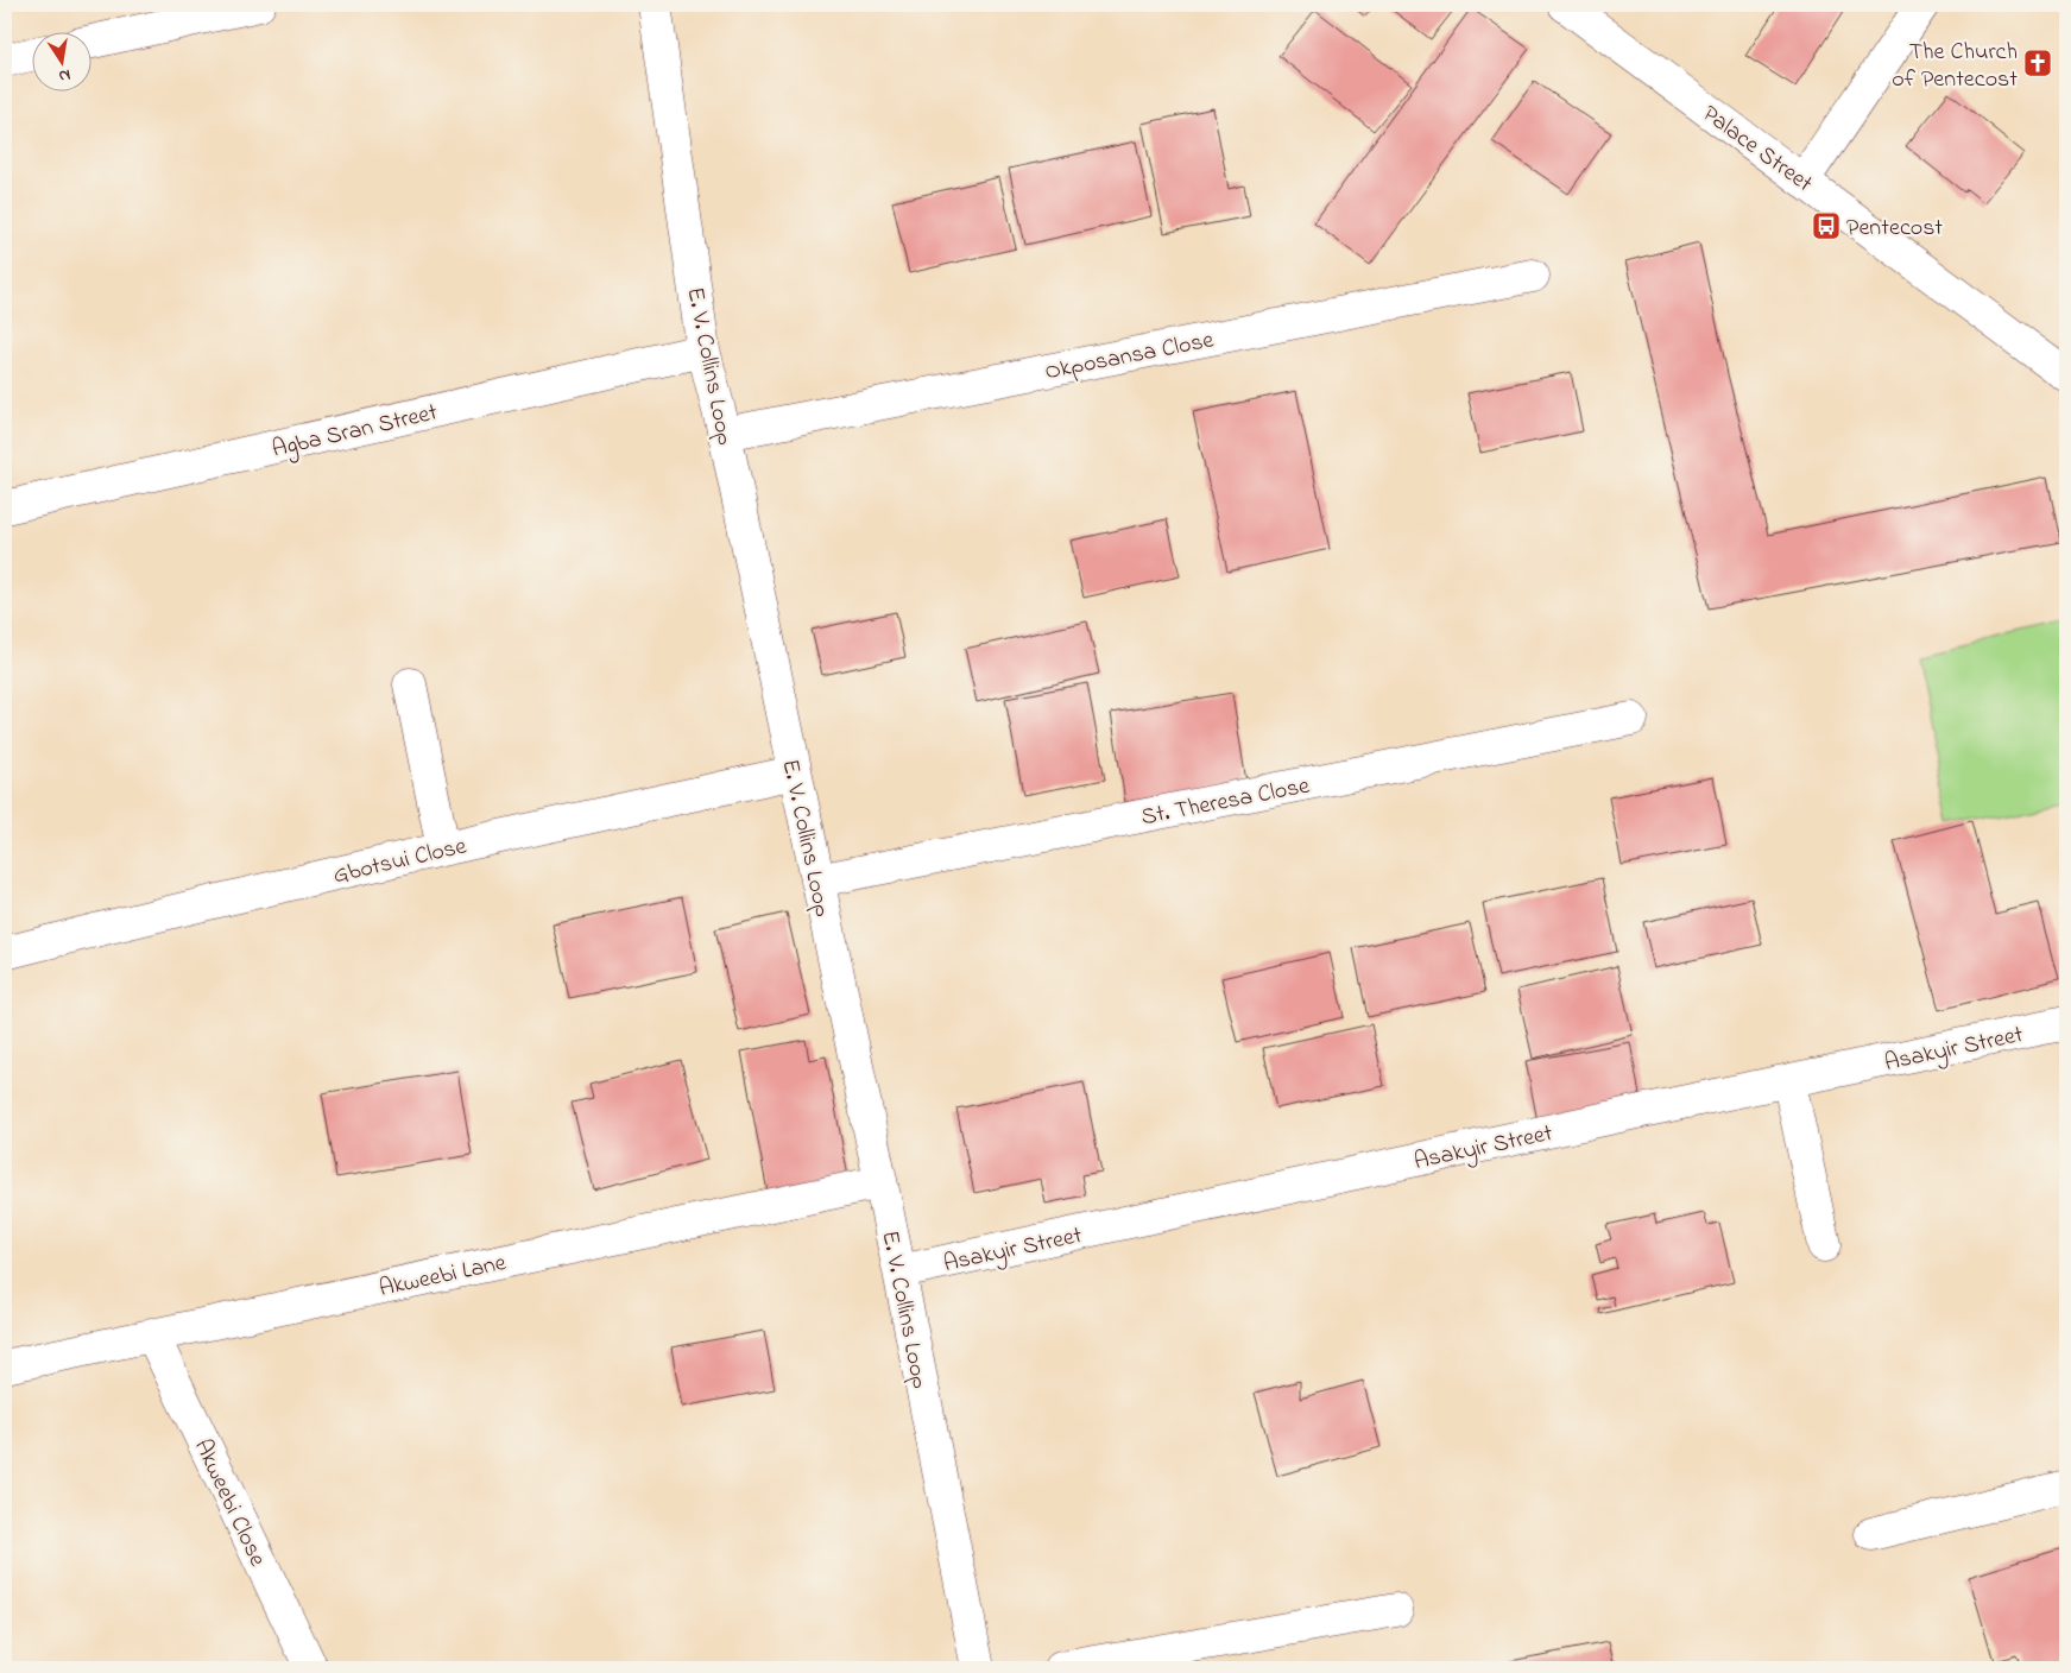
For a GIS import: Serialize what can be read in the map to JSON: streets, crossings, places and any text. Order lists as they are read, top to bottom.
{
  "streets": {
    "street": [
      "Palace Street",
      "Okposansa Close",
      "E. V. Collins Loop",
      "Agba Sran Street",
      "St. Theresa Close",
      "Gbotsui Close",
      "Asakyir Street",
      "Akweebi Lane",
      "Akweebi Close"
    ]
  },
  "crossings": [
    ["Okposansa Close", "E. V. Collins Loop"],
    ["E. V. Collins Loop", "Agba Sran Street"],
    ["E. V. Collins Loop", "St. Theresa Close"],
    ["E. V. Collins Loop", "Gbotsui Close"],
    ["E. V. Collins Loop", "Asakyir Street"],
    ["E. V. Collins Loop", "Akweebi Lane"],
    ["Akweebi Lane", "Akweebi Close"]
  ],
  "places": {
    "church": ["The Church of Pentecost"],
    "bus stop": ["Pentecost"]
  },
  "north": "bottom"
}
